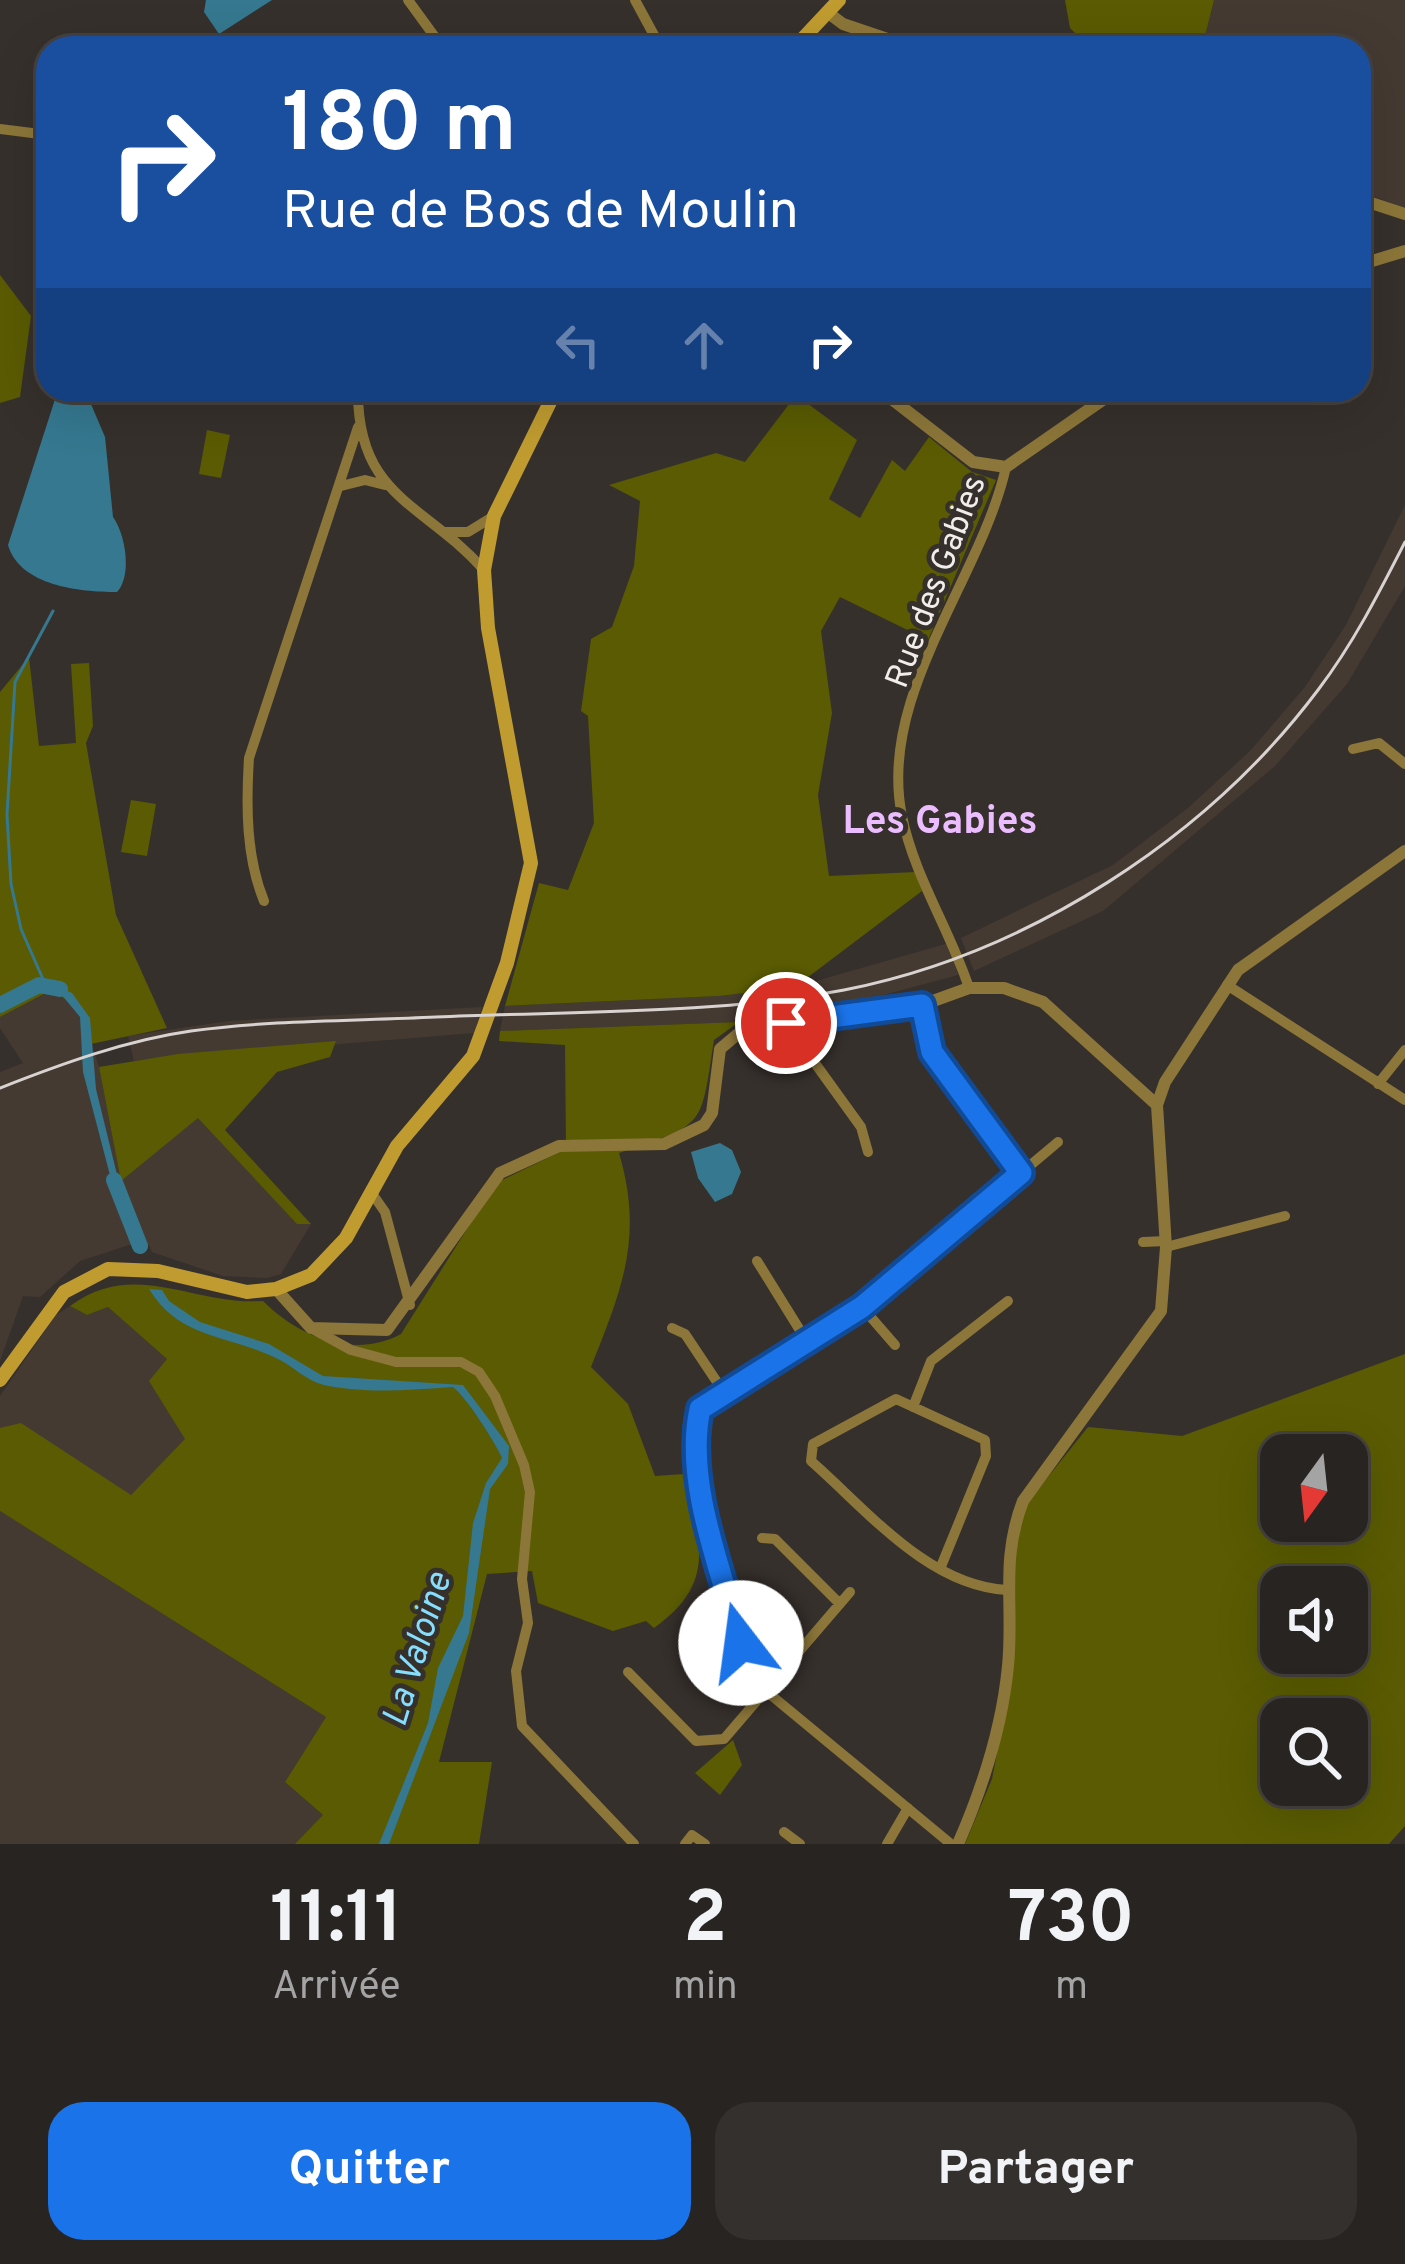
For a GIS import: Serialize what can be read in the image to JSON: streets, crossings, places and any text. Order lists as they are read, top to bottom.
{
  "streets": {
    "street": ["Rue des Gabies"]
  },
  "districts": ["Les Gabies"],
  "water": ["La Valoine"],
  "north": "bottom",
  "page": {
    "turn": ["180 m", "Rue de Bos de Moulin"],
    "eta": [
      "11:11",
      "Arrivée",
      "2",
      "min",
      "730",
      "m"
    ],
    "buttons": ["Quitter", "Partager"]
  }
}
